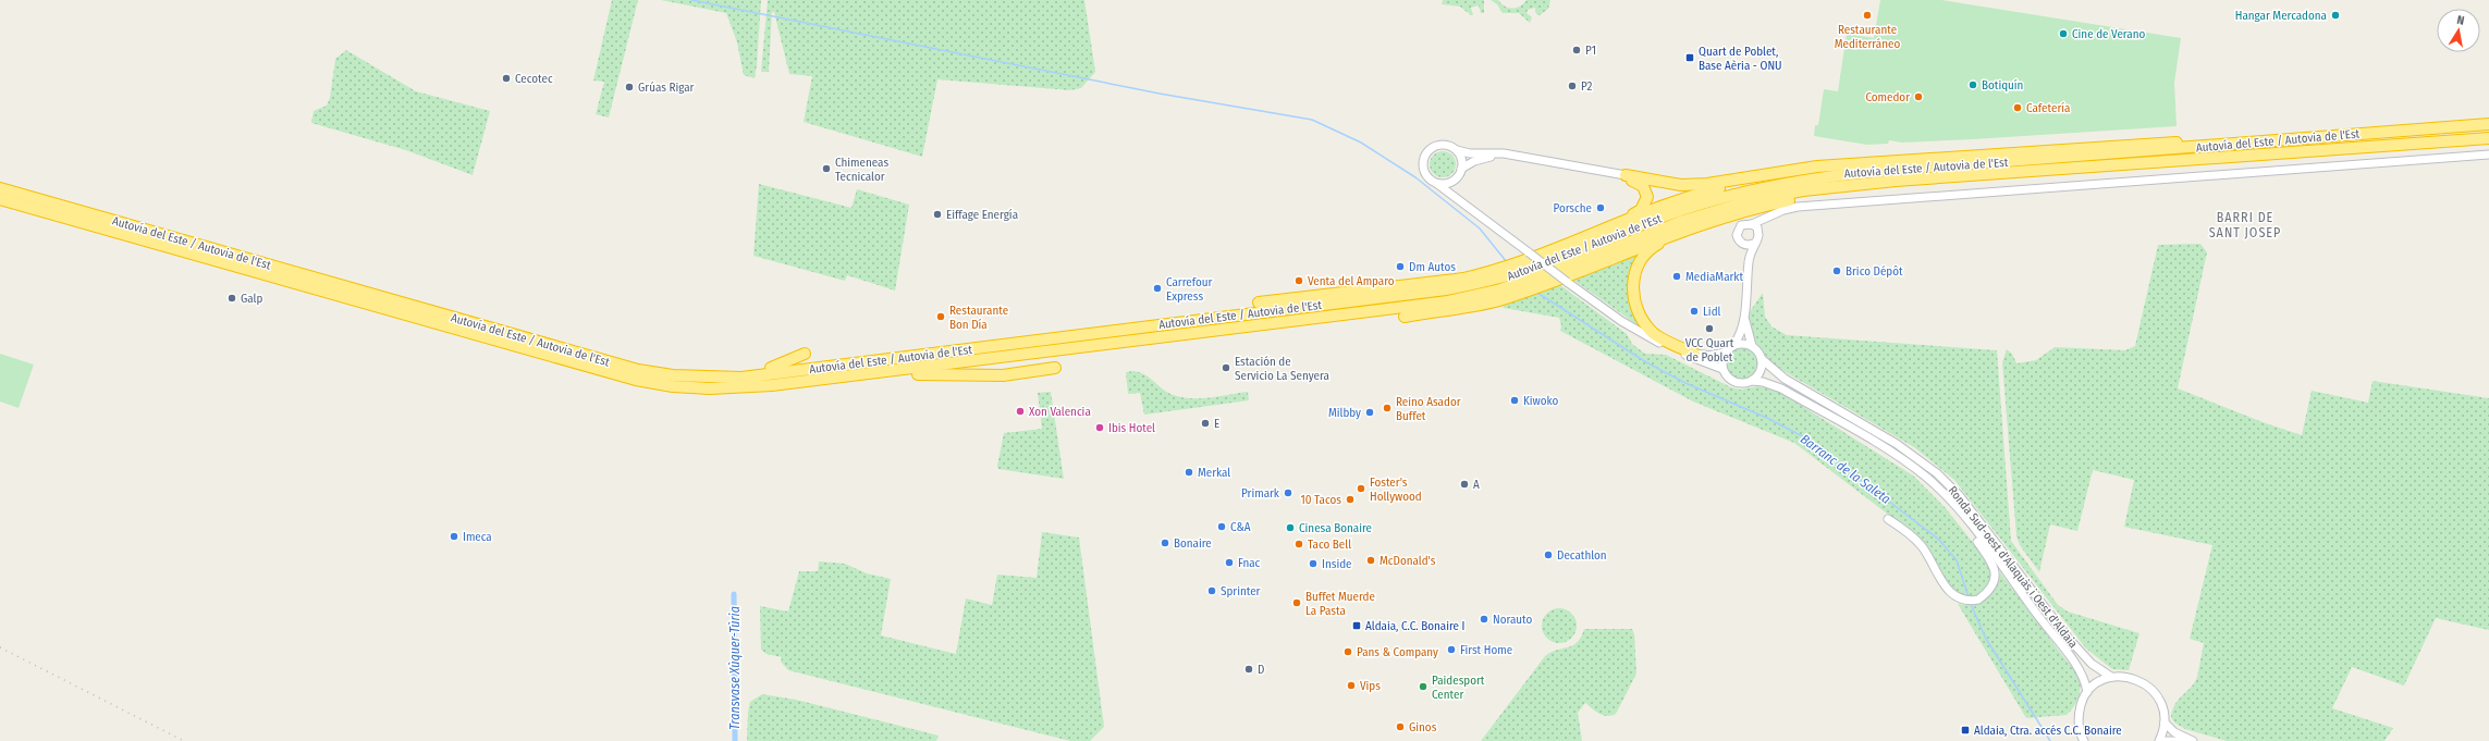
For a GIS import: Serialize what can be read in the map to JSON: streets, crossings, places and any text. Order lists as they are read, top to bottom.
{
  "streets": {
    "highway": ["Autovía del Este / Autovia de l'Est"],
    "main road": ["Ronda Sud-oest d'Alaquàs i Oest d'Aldaia"]
  },
  "districts": ["BARRI DE SANT JOSEP"],
  "water": ["Barranc de la Saleta", "Transvase Xùquer-Tùria"],
  "places": {
    "other": [
      "Restaurante Mediterráneo",
      "Hangar Mercadona",
      "Cine de Verano",
      "P1",
      "Cecotec",
      "Botiquín",
      "P2",
      "Grúas Rigar",
      "Comedor",
      "Cafetería",
      "Chimeneas Tecnicalor",
      "Porsche",
      "Eiffage Energía",
      "Dm Autos",
      "Brico Dépôt",
      "MediaMarkt",
      "Venta del Amparo",
      "Carrefour Express",
      "Galp",
      "Lidl",
      "Restaurante Bon Día",
      "VCC Quart de Poblet",
      "Estación de Servicio La Senyera",
      "Kiwoko",
      "Reino Asador Buffet",
      "Xon Valencia",
      "Milbby",
      "E",
      "Ibis Hotel",
      "Merkal",
      "A",
      "Foster's Hollywood",
      "Primark",
      "10 Tacos",
      "C&A",
      "Cinesa Bonaire",
      "Imeca",
      "Bonaire",
      "Taco Bell",
      "Decathlon",
      "McDonald's",
      "Fnac",
      "Inside",
      "Sprinter",
      "Buffet Muerde La Pasta",
      "Norauto",
      "First Home",
      "Pans & Company",
      "D",
      "Vips",
      "Paidesport Center",
      "Ginos"
    ],
    "transit": ["Quart de Poblet, Base Aèria - ONU", "Aldaia, C.C. Bonaire I", "Aldaia, Ctra. accés C.C. Bonaire"]
  },
  "north": "top"
}
